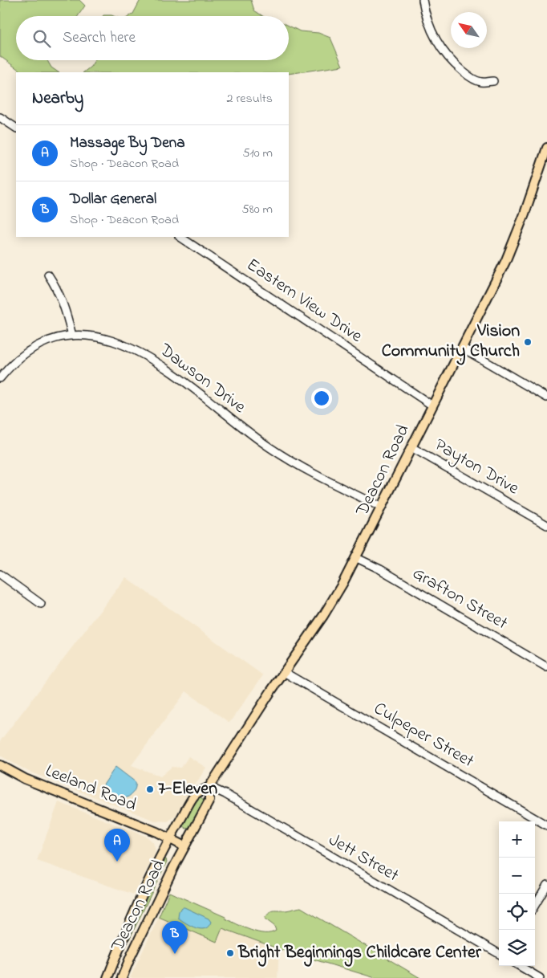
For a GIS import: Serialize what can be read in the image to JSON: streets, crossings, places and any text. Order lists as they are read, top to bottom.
{
  "streets": {
    "main road": ["Deacon Road", "Leeland Road"],
    "street": [
      "Eastern View Drive",
      "Dawson Drive",
      "Payton Drive",
      "Grafton Street",
      "Culpeper Street",
      "Jett Street"
    ]
  },
  "crossings": [
    ["Eastern View Drive", "Deacon Road"],
    ["Dawson Drive", "Deacon Road"],
    ["Payton Drive", "Deacon Road"],
    ["Deacon Road", "Grafton Street"],
    ["Deacon Road", "Culpeper Street"],
    ["Deacon Road", "Leeland Road"],
    ["Deacon Road", "Jett Street"]
  ],
  "places": ["Vision Community Church", "7-Eleven", "Bright Beginnings Childcare Center"],
  "north": "top left",
  "page": {
    "search": "Search here",
    "heading": ["Nearby", "2 results"],
    "list": [
      {
        "mark": "A",
        "name": "Massage By Dena",
        "note": "Shop · Deacon Road",
        "value": "510 m"
      },
      {
        "mark": "B",
        "name": "Dollar General",
        "note": "Shop · Deacon Road",
        "value": "580 m"
      }
    ],
    "map_buttons": ["+", "−"],
    "pins": ["A", "B"]
  }
}
